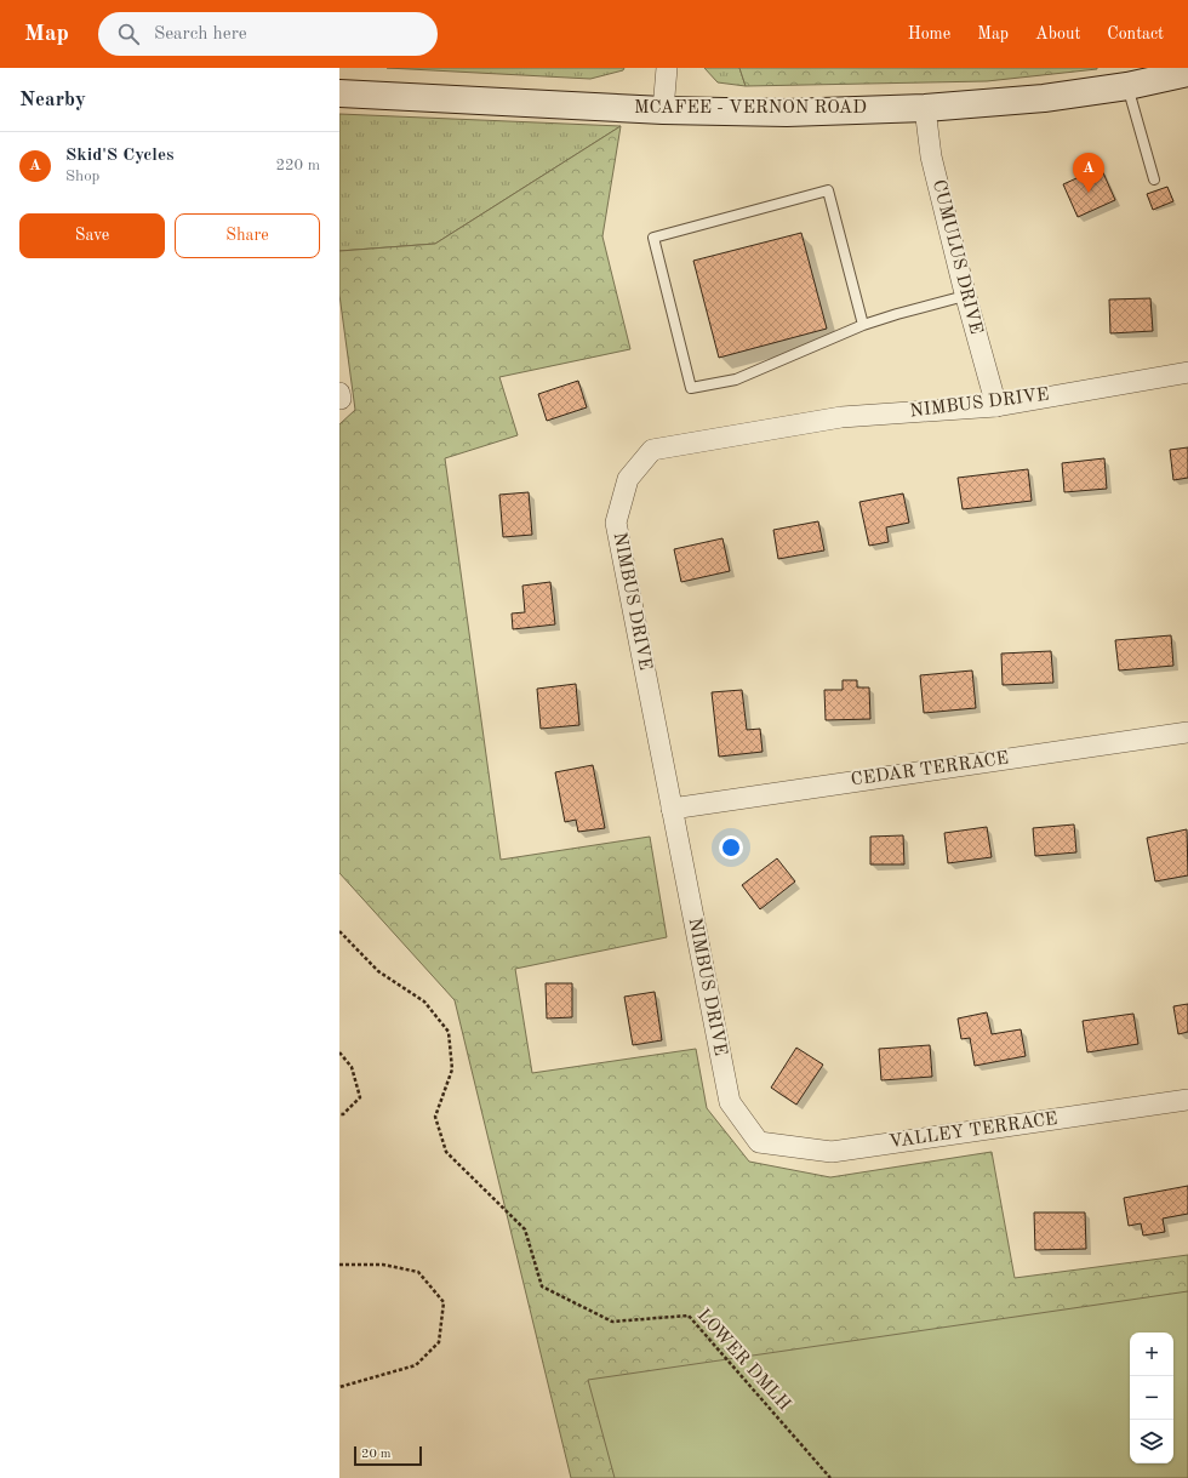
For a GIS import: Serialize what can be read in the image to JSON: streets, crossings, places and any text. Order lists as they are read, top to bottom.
{
  "streets": {
    "main road": ["MCAFEE - VERNON ROAD"],
    "street": [
      "CUMULUS DRIVE",
      "NIMBUS DRIVE",
      "CEDAR TERRACE",
      "VALLEY TERRACE"
    ],
    "path": ["LOWER DMLH"]
  },
  "crossings": [
    ["MCAFEE - VERNON ROAD", "CUMULUS DRIVE"],
    ["CUMULUS DRIVE", "NIMBUS DRIVE"],
    ["NIMBUS DRIVE", "CEDAR TERRACE"],
    ["NIMBUS DRIVE", "VALLEY TERRACE"]
  ],
  "scale_bar": "20 m",
  "page": {
    "header": "Map",
    "search": "Search here",
    "nav": [
      "Home",
      "Map",
      "About",
      "Contact"
    ],
    "heading": "Nearby",
    "list": [
      {
        "mark": "A",
        "name": "Skid'S Cycles",
        "note": "Shop",
        "value": "220 m"
      }
    ],
    "pins": "A",
    "buttons": ["Save", "Share"],
    "map_buttons": ["+", "−"],
    "scale": "20 m"
  }
}
